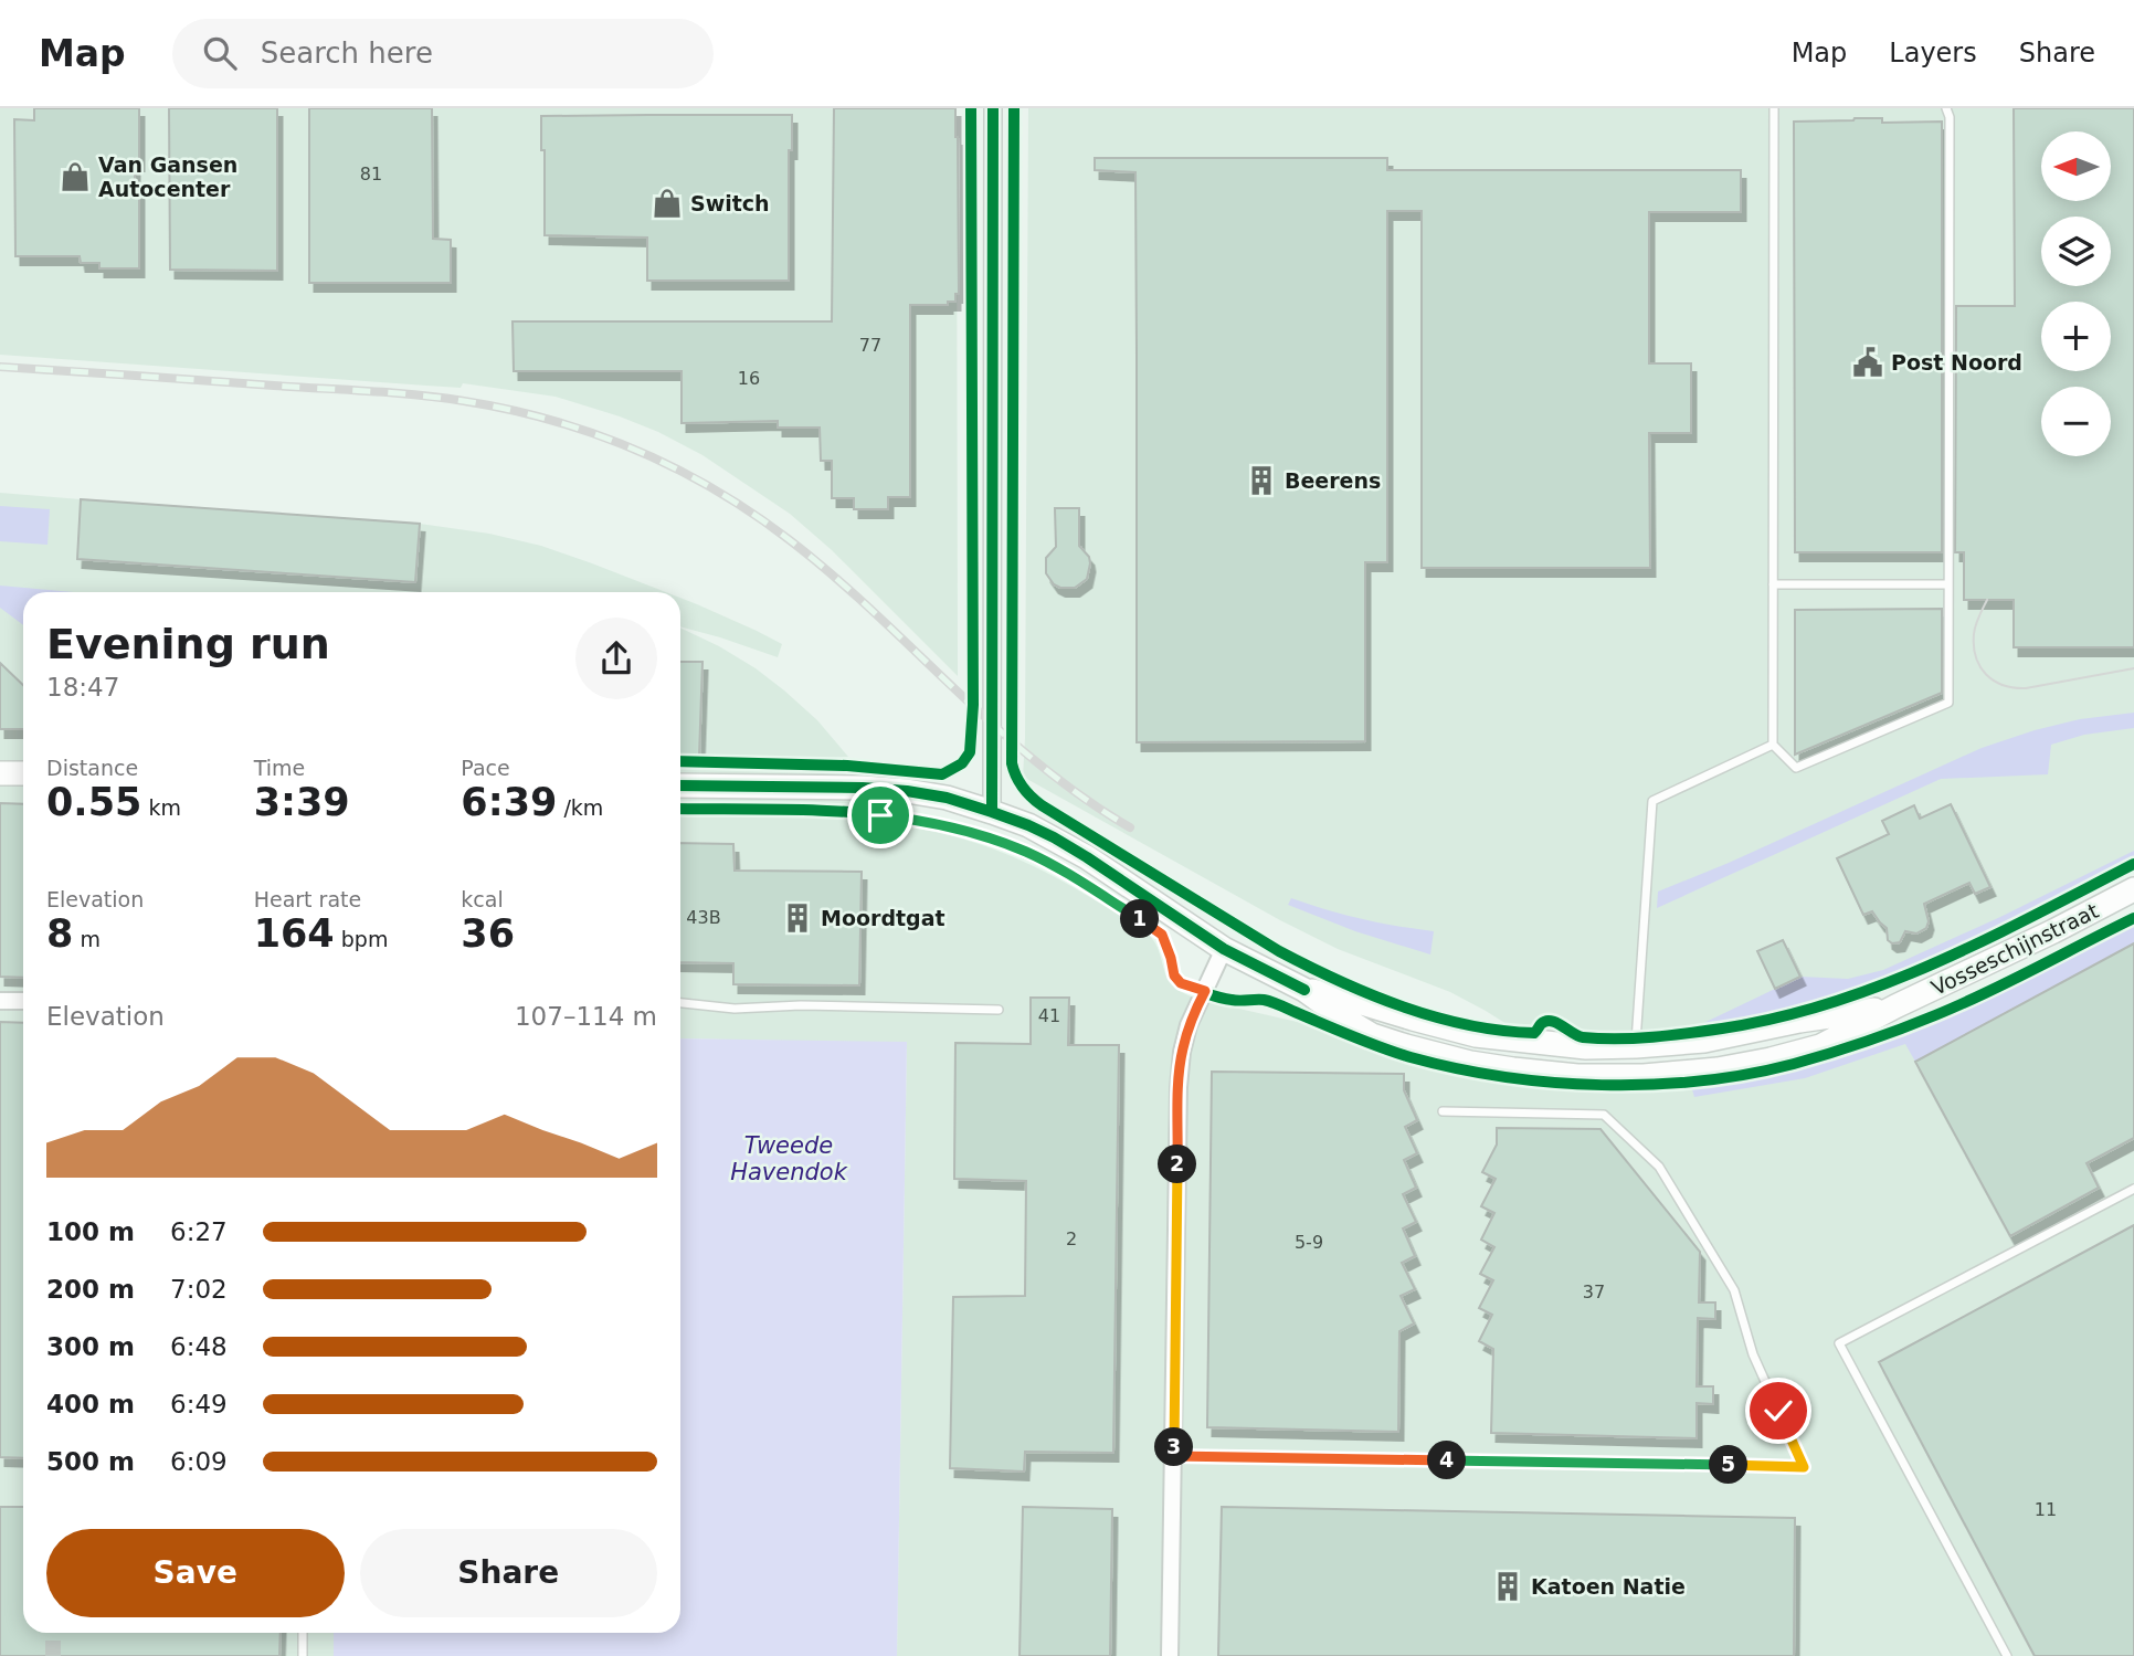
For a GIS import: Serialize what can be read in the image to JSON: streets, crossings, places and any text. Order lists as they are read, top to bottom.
{
  "streets": {
    "street": ["Vosseschijnstraat"]
  },
  "water": ["Tweede Havendok"],
  "places": {
    "shop": ["Van Gansen Autocenter", "Switch"],
    "public building": ["Post Noord"],
    "building": ["Beerens", "Moordtgat", "Katoen Natie"]
  },
  "house_numbers": [
    "81",
    "77",
    "16",
    "43B",
    "41",
    "2",
    "5-9",
    "37",
    "11"
  ],
  "north": "left",
  "page": {
    "header": "Map",
    "search": "Search here",
    "nav": ["Map", "Layers", "Share"],
    "map_buttons": ["+", "−"],
    "heading": ["Evening run", "18:47"],
    "stats": [
      ["Distance", "0.55 km"],
      ["Time", "3:39"],
      ["Pace", "6:39 /km"],
      ["Elevation", "8 m"],
      ["Heart rate", "164 bpm"],
      ["kcal", "36"]
    ],
    "pins": [
      "1",
      "2",
      "3",
      "4",
      "5"
    ],
    "chart": ["Elevation", "107–114 m"],
    "list": [
      {
        "name": "100 m",
        "note": "6:27"
      },
      {
        "name": "200 m",
        "note": "7:02"
      },
      {
        "name": "300 m",
        "note": "6:48"
      },
      {
        "name": "400 m",
        "note": "6:49"
      },
      {
        "name": "500 m",
        "note": "6:09"
      }
    ],
    "buttons": ["Save", "Share"]
  }
}
